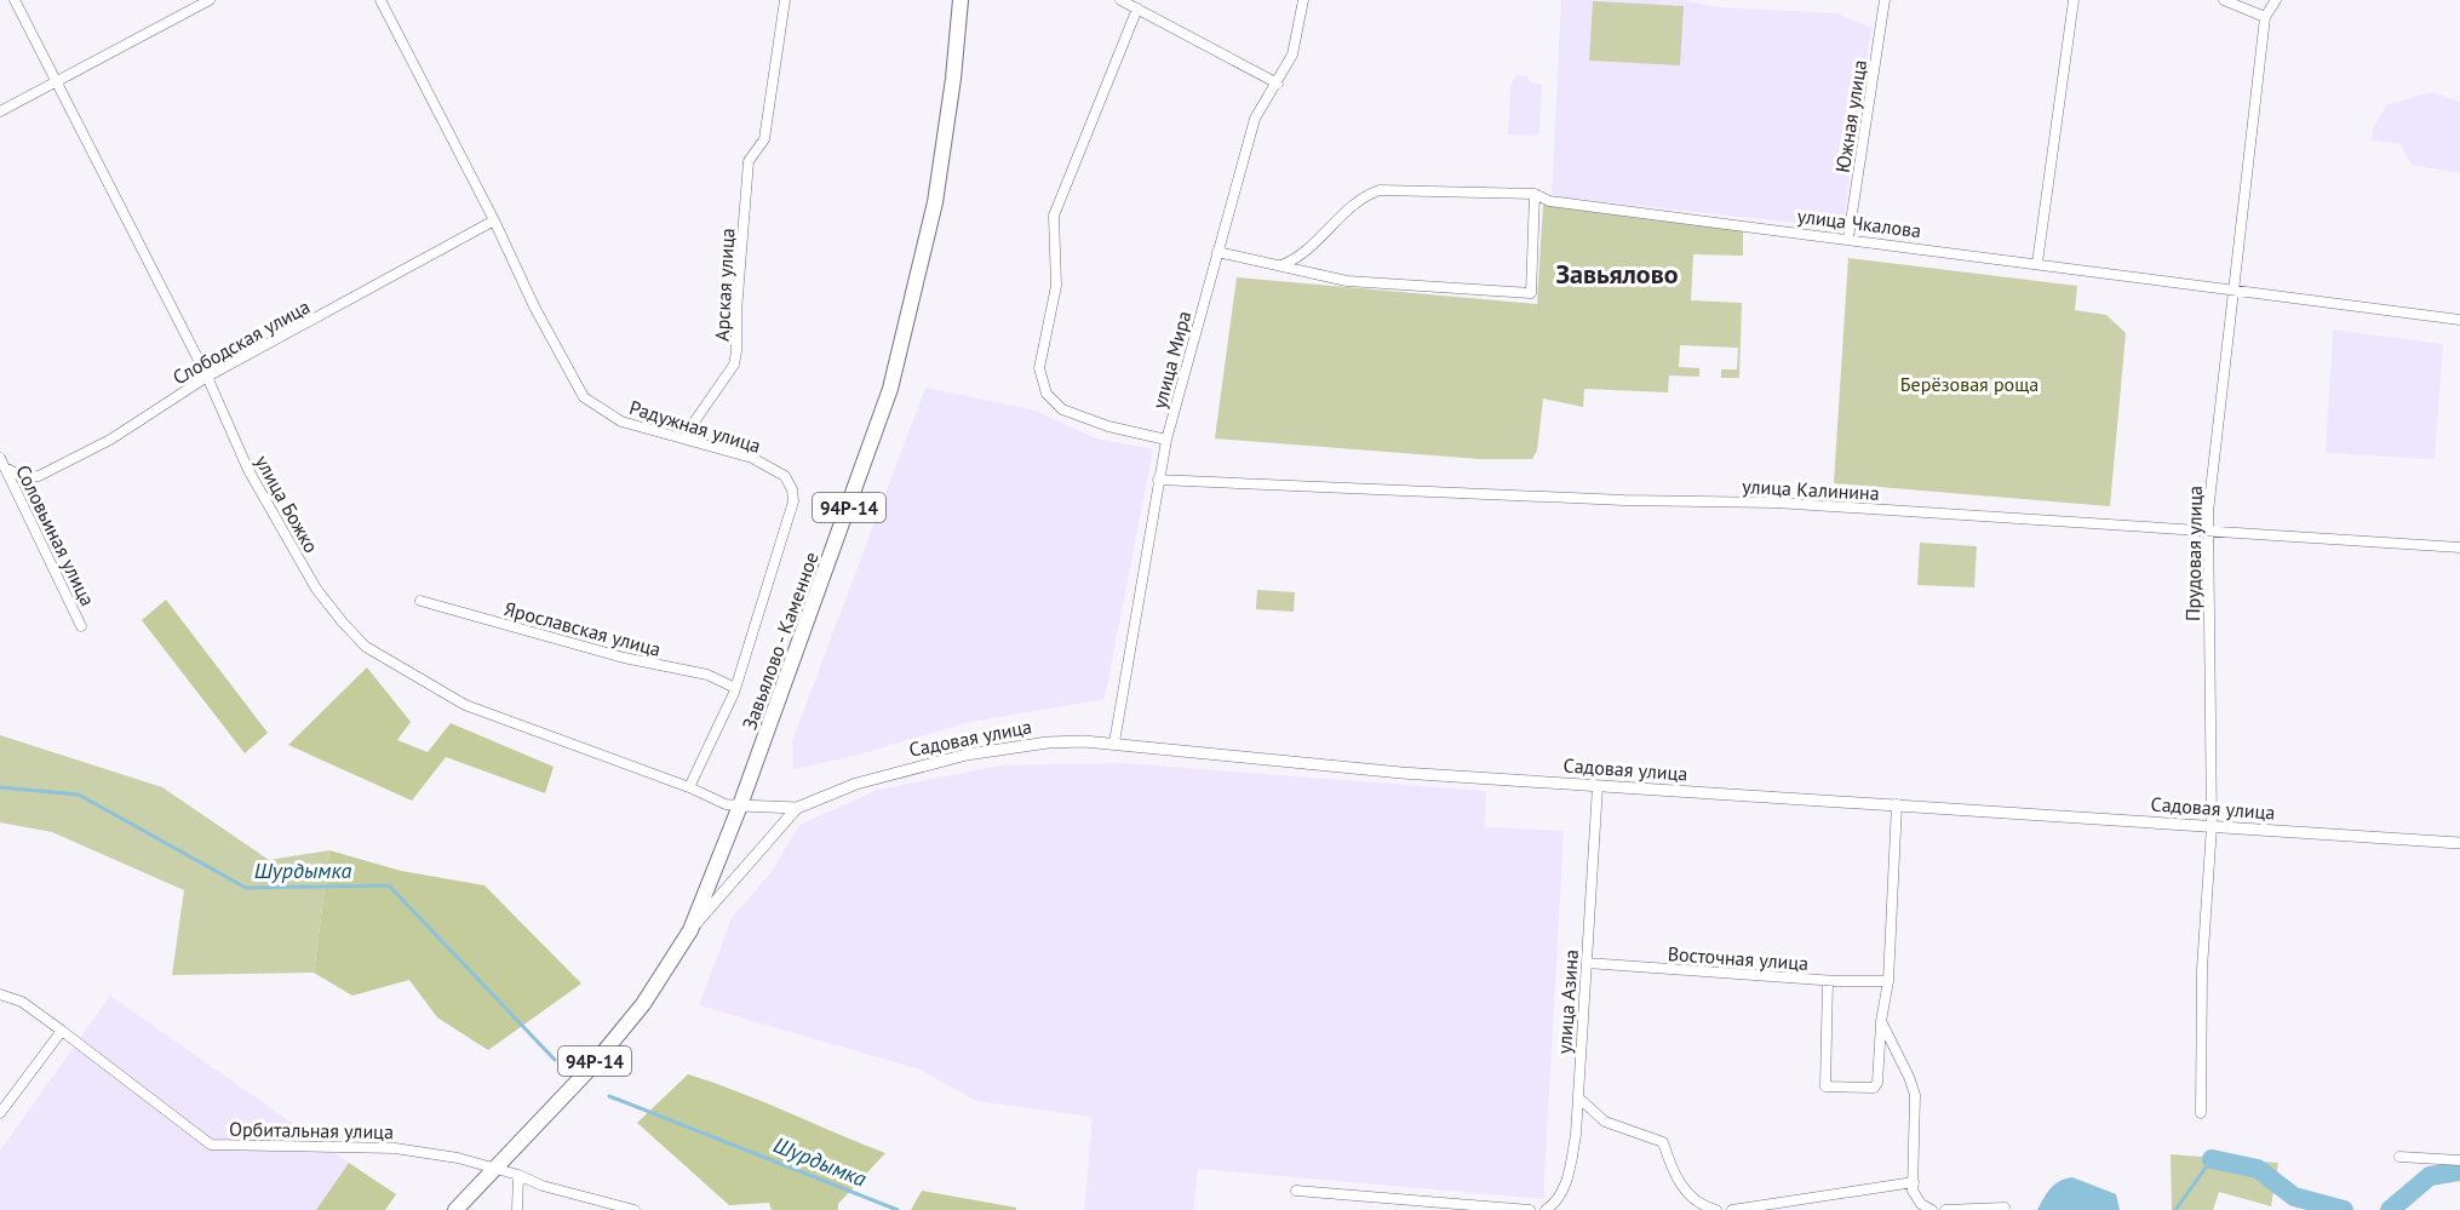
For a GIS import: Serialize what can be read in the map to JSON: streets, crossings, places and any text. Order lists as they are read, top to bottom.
{
  "streets": {
    "main road": ["94Р-14", "Завьялово - Каменное"],
    "street": [
      "Южная улица",
      "улица Чкалова",
      "Арская улица",
      "Слободская улица",
      "улица Мира",
      "Радужная улица",
      "улица Калинина",
      "улица Божко",
      "Соловьиная улица",
      "Прудовая улица",
      "Ярославская улица",
      "Садовая улица",
      "Восточная улица",
      "улица Азина",
      "Орбитальная улица"
    ]
  },
  "crossings": [
    ["Южная улица", "улица Чкалова"],
    ["улица Чкалова", "Прудовая улица"],
    ["Арская улица", "Радужная улица"],
    ["Слободская улица", "Радужная улица"],
    ["Слободская улица", "улица Божко"],
    ["Слободская улица", "Соловьиная улица"],
    ["улица Мира", "улица Калинина"],
    ["улица Мира", "Садовая улица"],
    ["Радужная улица", "улица Божко"],
    ["Радужная улица", "Ярославская улица"],
    ["улица Калинина", "Прудовая улица"],
    ["улица Божко", "Завьялово - Каменное"],
    ["Прудовая улица", "Садовая улица"],
    ["Завьялово - Каменное", "Орбитальная улица"],
    ["Садовая улица", "улица Азина"],
    ["Восточная улица", "улица Азина"]
  ],
  "districts": ["Завьялово"],
  "water": ["Шурдымка"],
  "parks": ["Берёзовая роща"]
}
